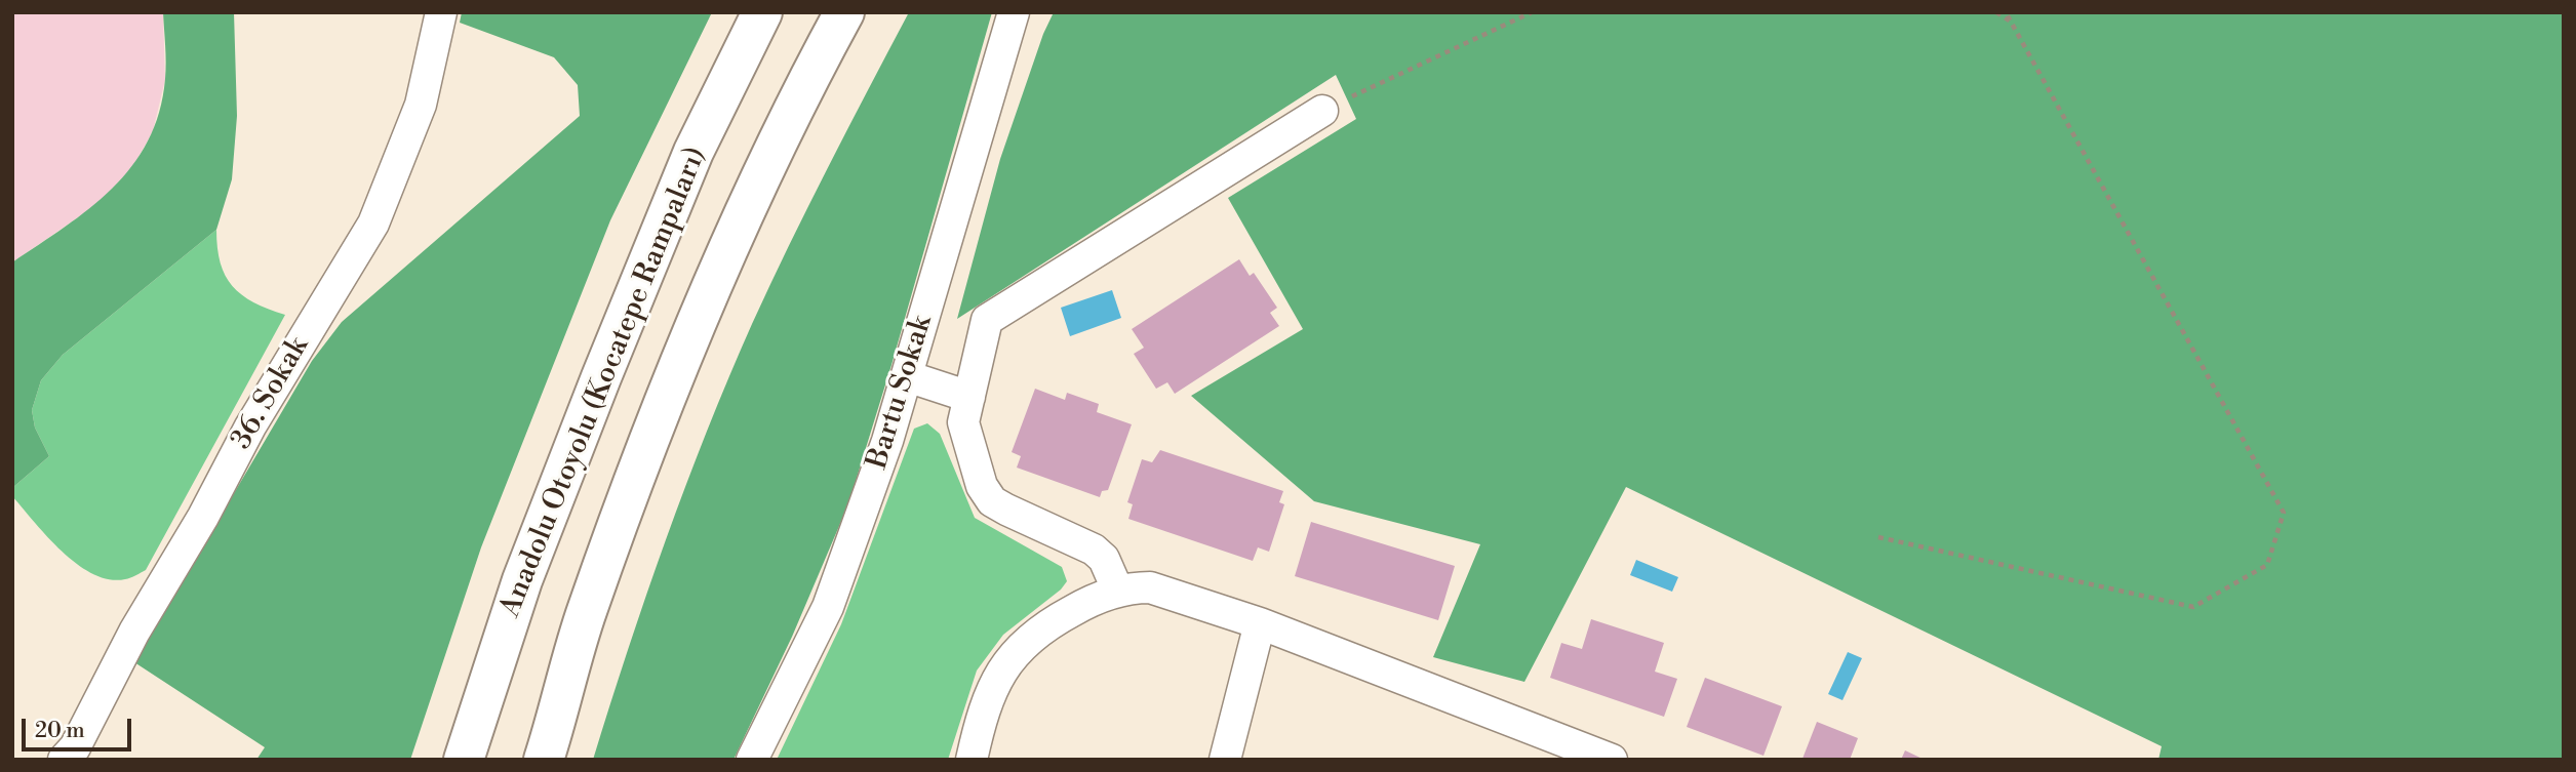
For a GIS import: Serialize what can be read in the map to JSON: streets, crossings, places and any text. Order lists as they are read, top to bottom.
{
  "streets": {
    "highway": ["Anadolu Otoyolu (Kocatepe Rampaları)"],
    "street": ["Bartu Sokak", "36. Sokak"]
  },
  "scale_bar": "20 m"
}
